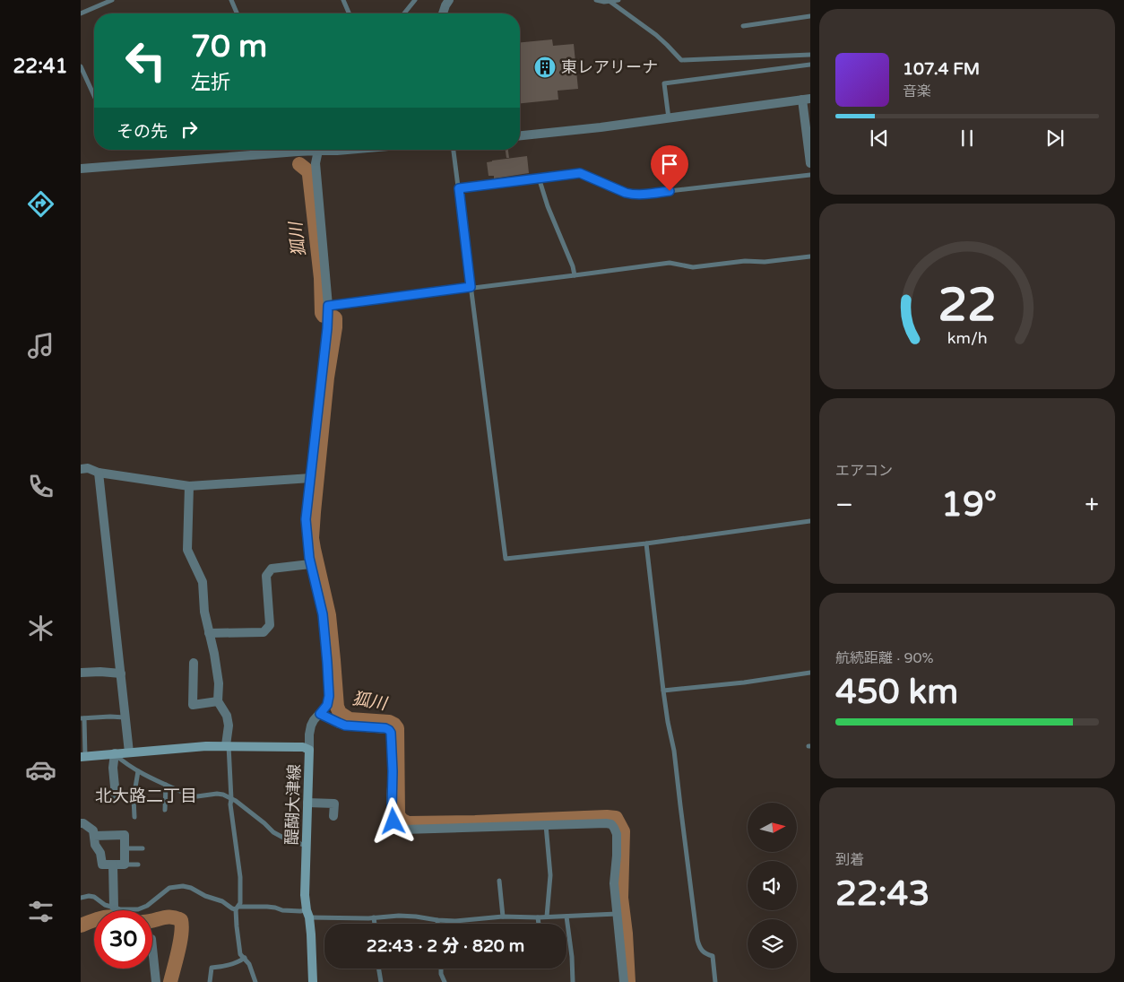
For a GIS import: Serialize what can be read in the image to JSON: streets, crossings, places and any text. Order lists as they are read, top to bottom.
{
  "streets": {
    "main road": ["醍醐大津線"]
  },
  "districts": ["北大路二丁目"],
  "water": ["狐川"],
  "places": {
    "building": ["東レアリーナ"]
  },
  "north": "right",
  "page": {
    "tabs": "22:41",
    "turn": ["70 m", "左折"],
    "song": ["107.4 FM", "音楽"],
    "then": "その先",
    "tile": [
      "エアコン",
      ["航続距離 · 90%", "450 km"],
      ["到着", "22:43"]
    ],
    "heat": ["−", "19°", "+"],
    "limit": "30",
    "trip": "22:43 · 2 分 · 820 m",
    "gauge": ["22", "km/h"]
  }
}
